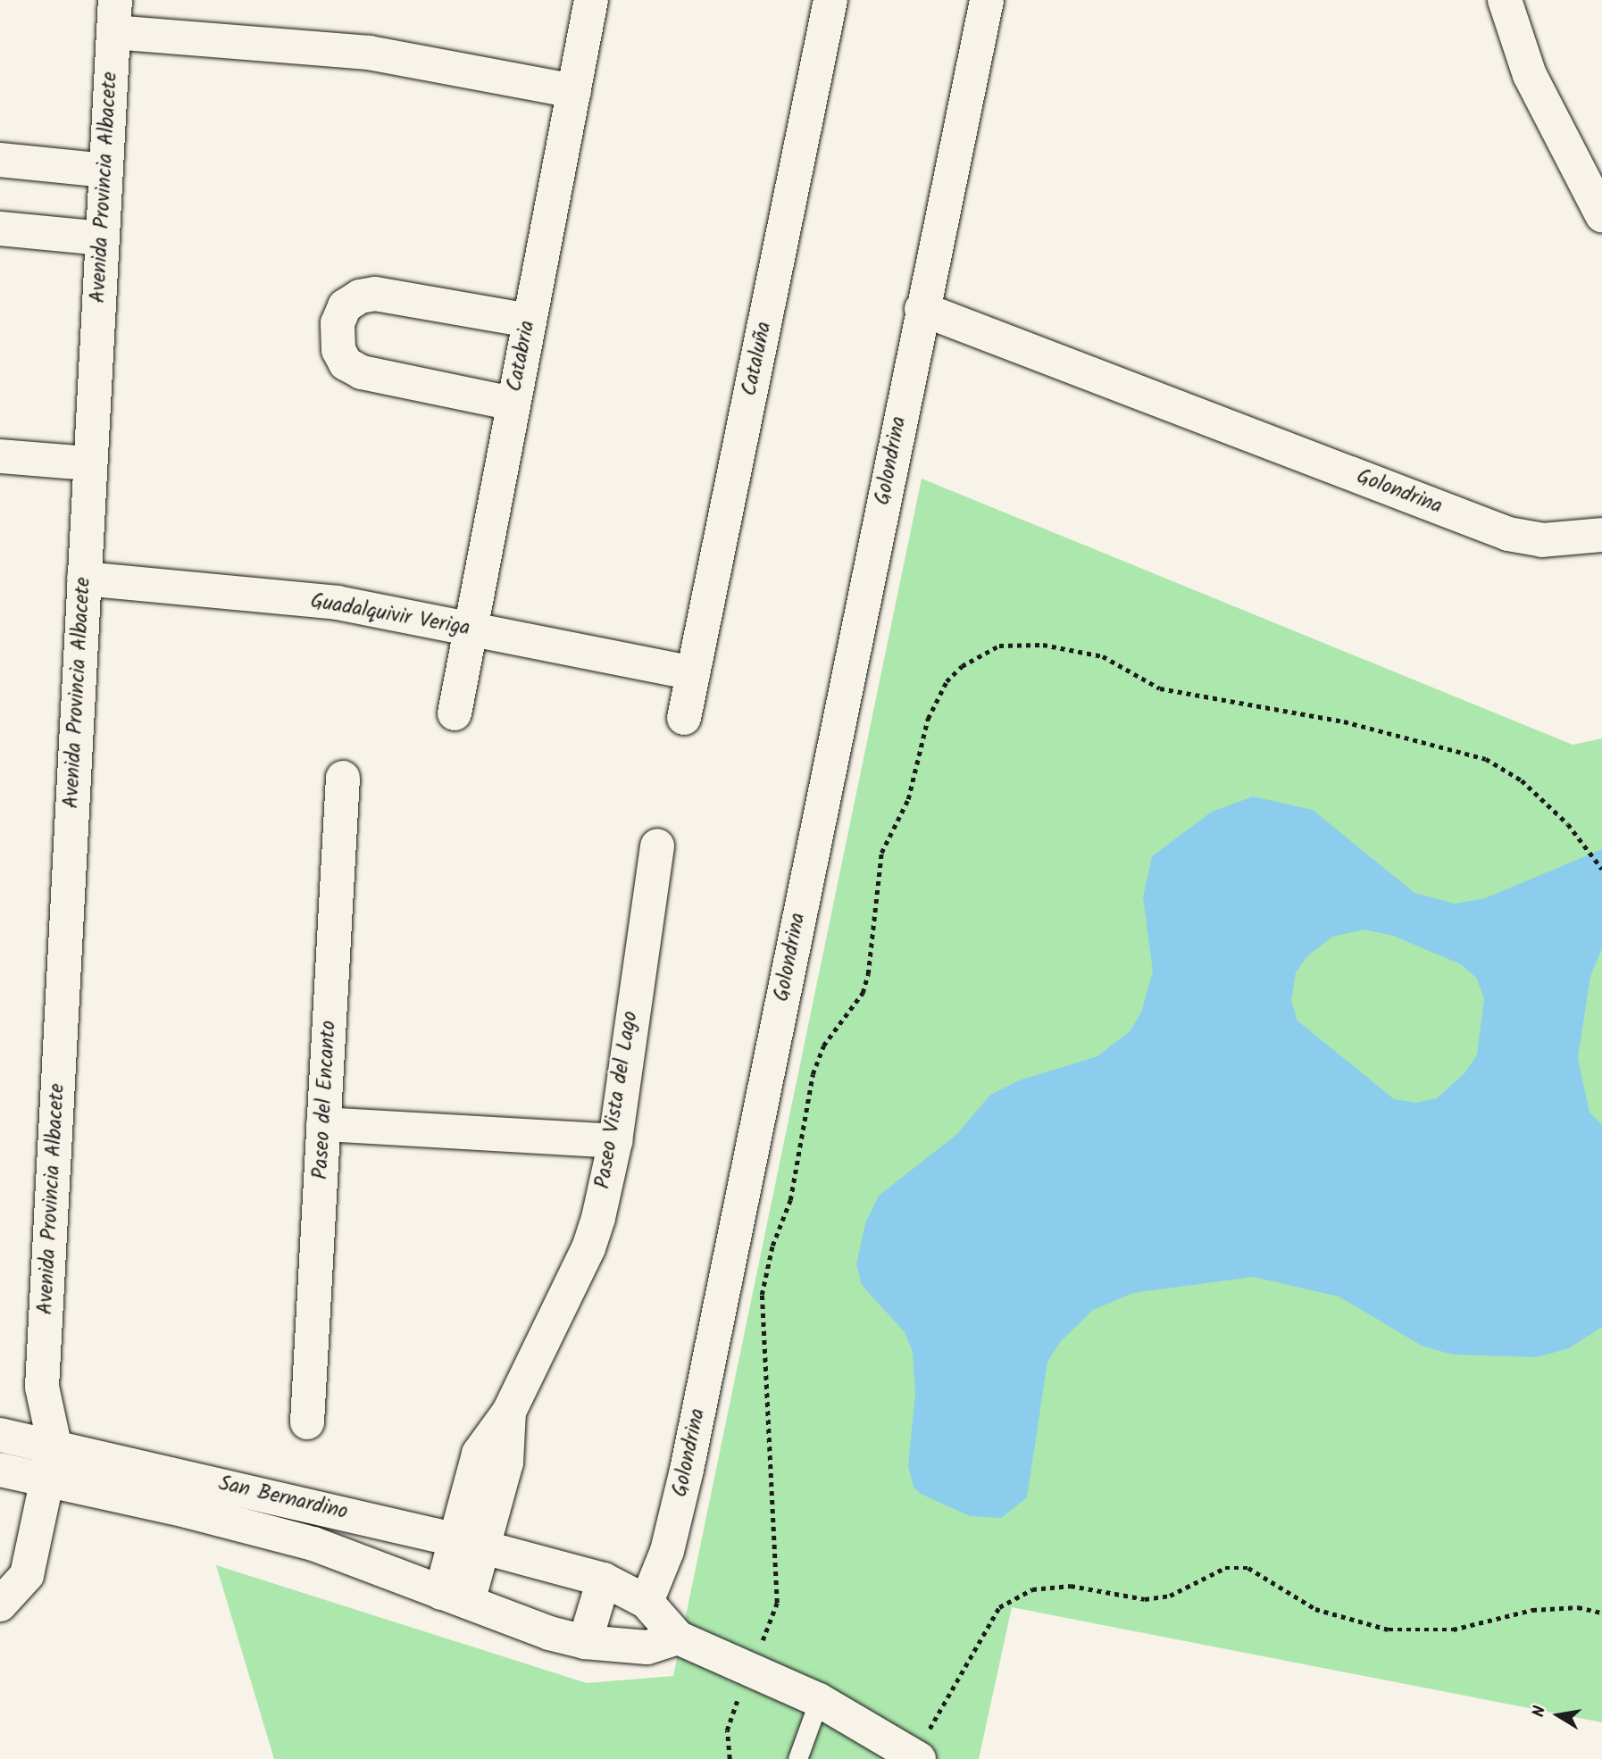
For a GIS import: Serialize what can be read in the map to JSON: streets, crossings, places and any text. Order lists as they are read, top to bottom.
{
  "streets": {
    "street": [
      "Avenida Provincia Albacete",
      "Catabria",
      "Cataluña",
      "Golondrina",
      "Guadalquivir Veriga",
      "Paseo del Encanto",
      "Paseo Vista del Lago",
      "San Bernardino"
    ]
  },
  "crossings": [
    ["Avenida Provincia Albacete", "Guadalquivir Veriga"],
    ["Avenida Provincia Albacete", "San Bernardino"],
    ["Catabria", "Guadalquivir Veriga"],
    ["Cataluña", "Guadalquivir Veriga"],
    ["Golondrina", "San Bernardino"],
    ["Paseo Vista del Lago", "San Bernardino"]
  ],
  "north": "left"
}
